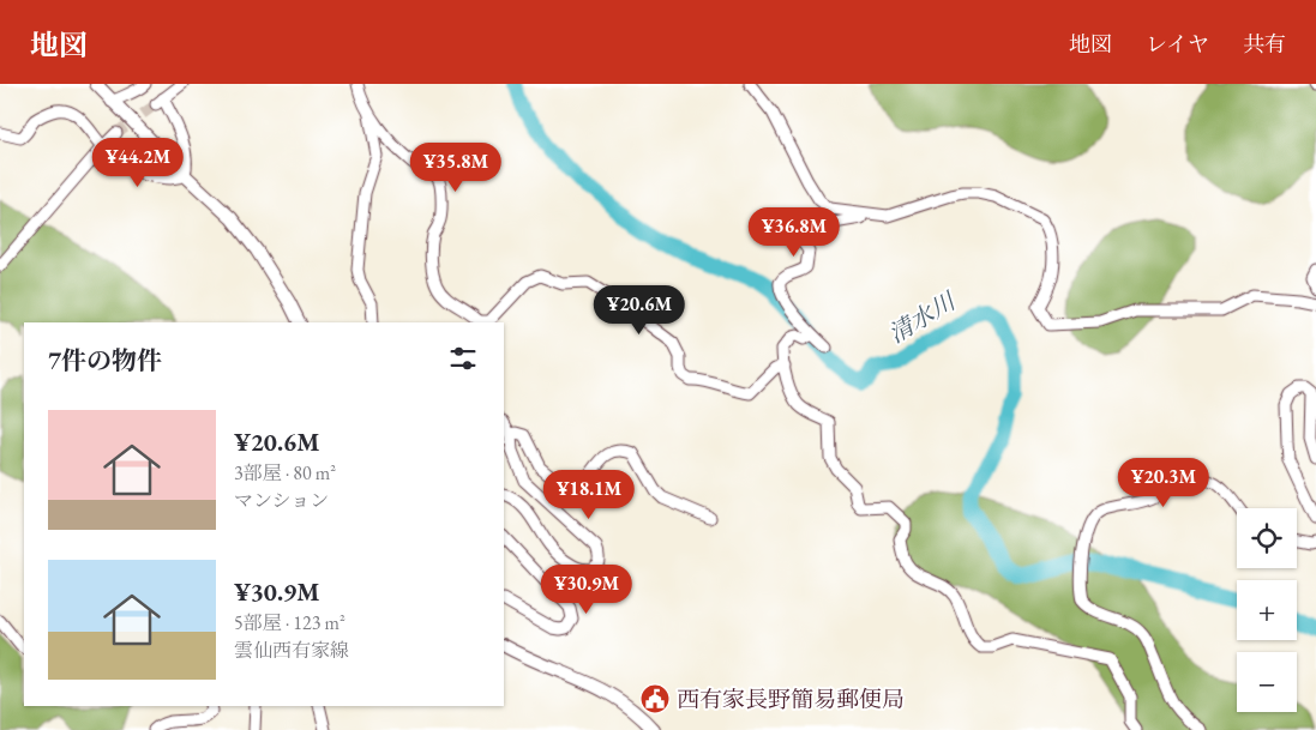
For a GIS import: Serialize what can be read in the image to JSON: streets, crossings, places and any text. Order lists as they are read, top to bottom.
{
  "water": ["清水川"],
  "places": {
    "public building": ["西有家長野簡易郵便局"]
  },
  "page": {
    "header": "地図",
    "nav": ["地図", "レイヤ", "共有"],
    "price": [
      "¥44.2M",
      "¥35.8M",
      "¥36.8M",
      "¥20.6M",
      "¥20.3M",
      "¥18.1M",
      "¥30.9M"
    ],
    "heading": "7件の物件",
    "list": [
      {
        "name": "¥20.6M",
        "note": "3部屋 · 80 m² · マンション"
      },
      {
        "name": "¥30.9M",
        "note": "5部屋 · 123 m² · 雲仙西有家線"
      }
    ],
    "map_buttons": ["+", "−"]
  }
}
